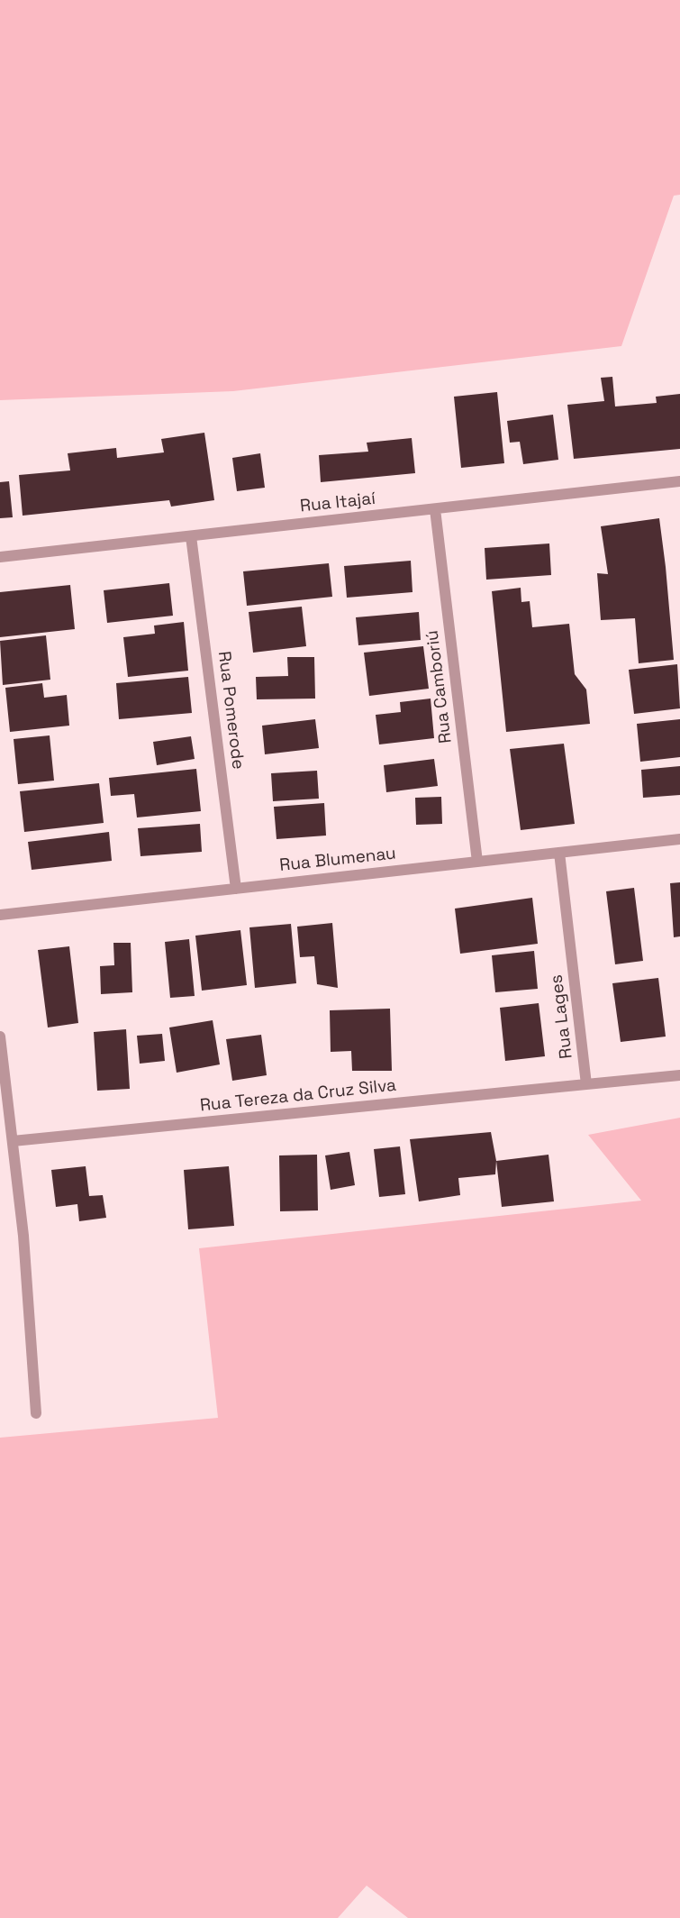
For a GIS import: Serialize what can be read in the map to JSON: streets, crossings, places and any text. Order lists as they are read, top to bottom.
{
  "streets": {
    "street": [
      "Rua Itajaí",
      "Rua Camboriú",
      "Rua Pomerode",
      "Rua Blumenau",
      "Rua Lages",
      "Rua Tereza da Cruz Silva"
    ]
  },
  "crossings": [
    ["Rua Itajaí", "Rua Camboriú"],
    ["Rua Itajaí", "Rua Pomerode"],
    ["Rua Camboriú", "Rua Blumenau"],
    ["Rua Pomerode", "Rua Blumenau"],
    ["Rua Blumenau", "Rua Lages"],
    ["Rua Lages", "Rua Tereza da Cruz Silva"]
  ]
}
